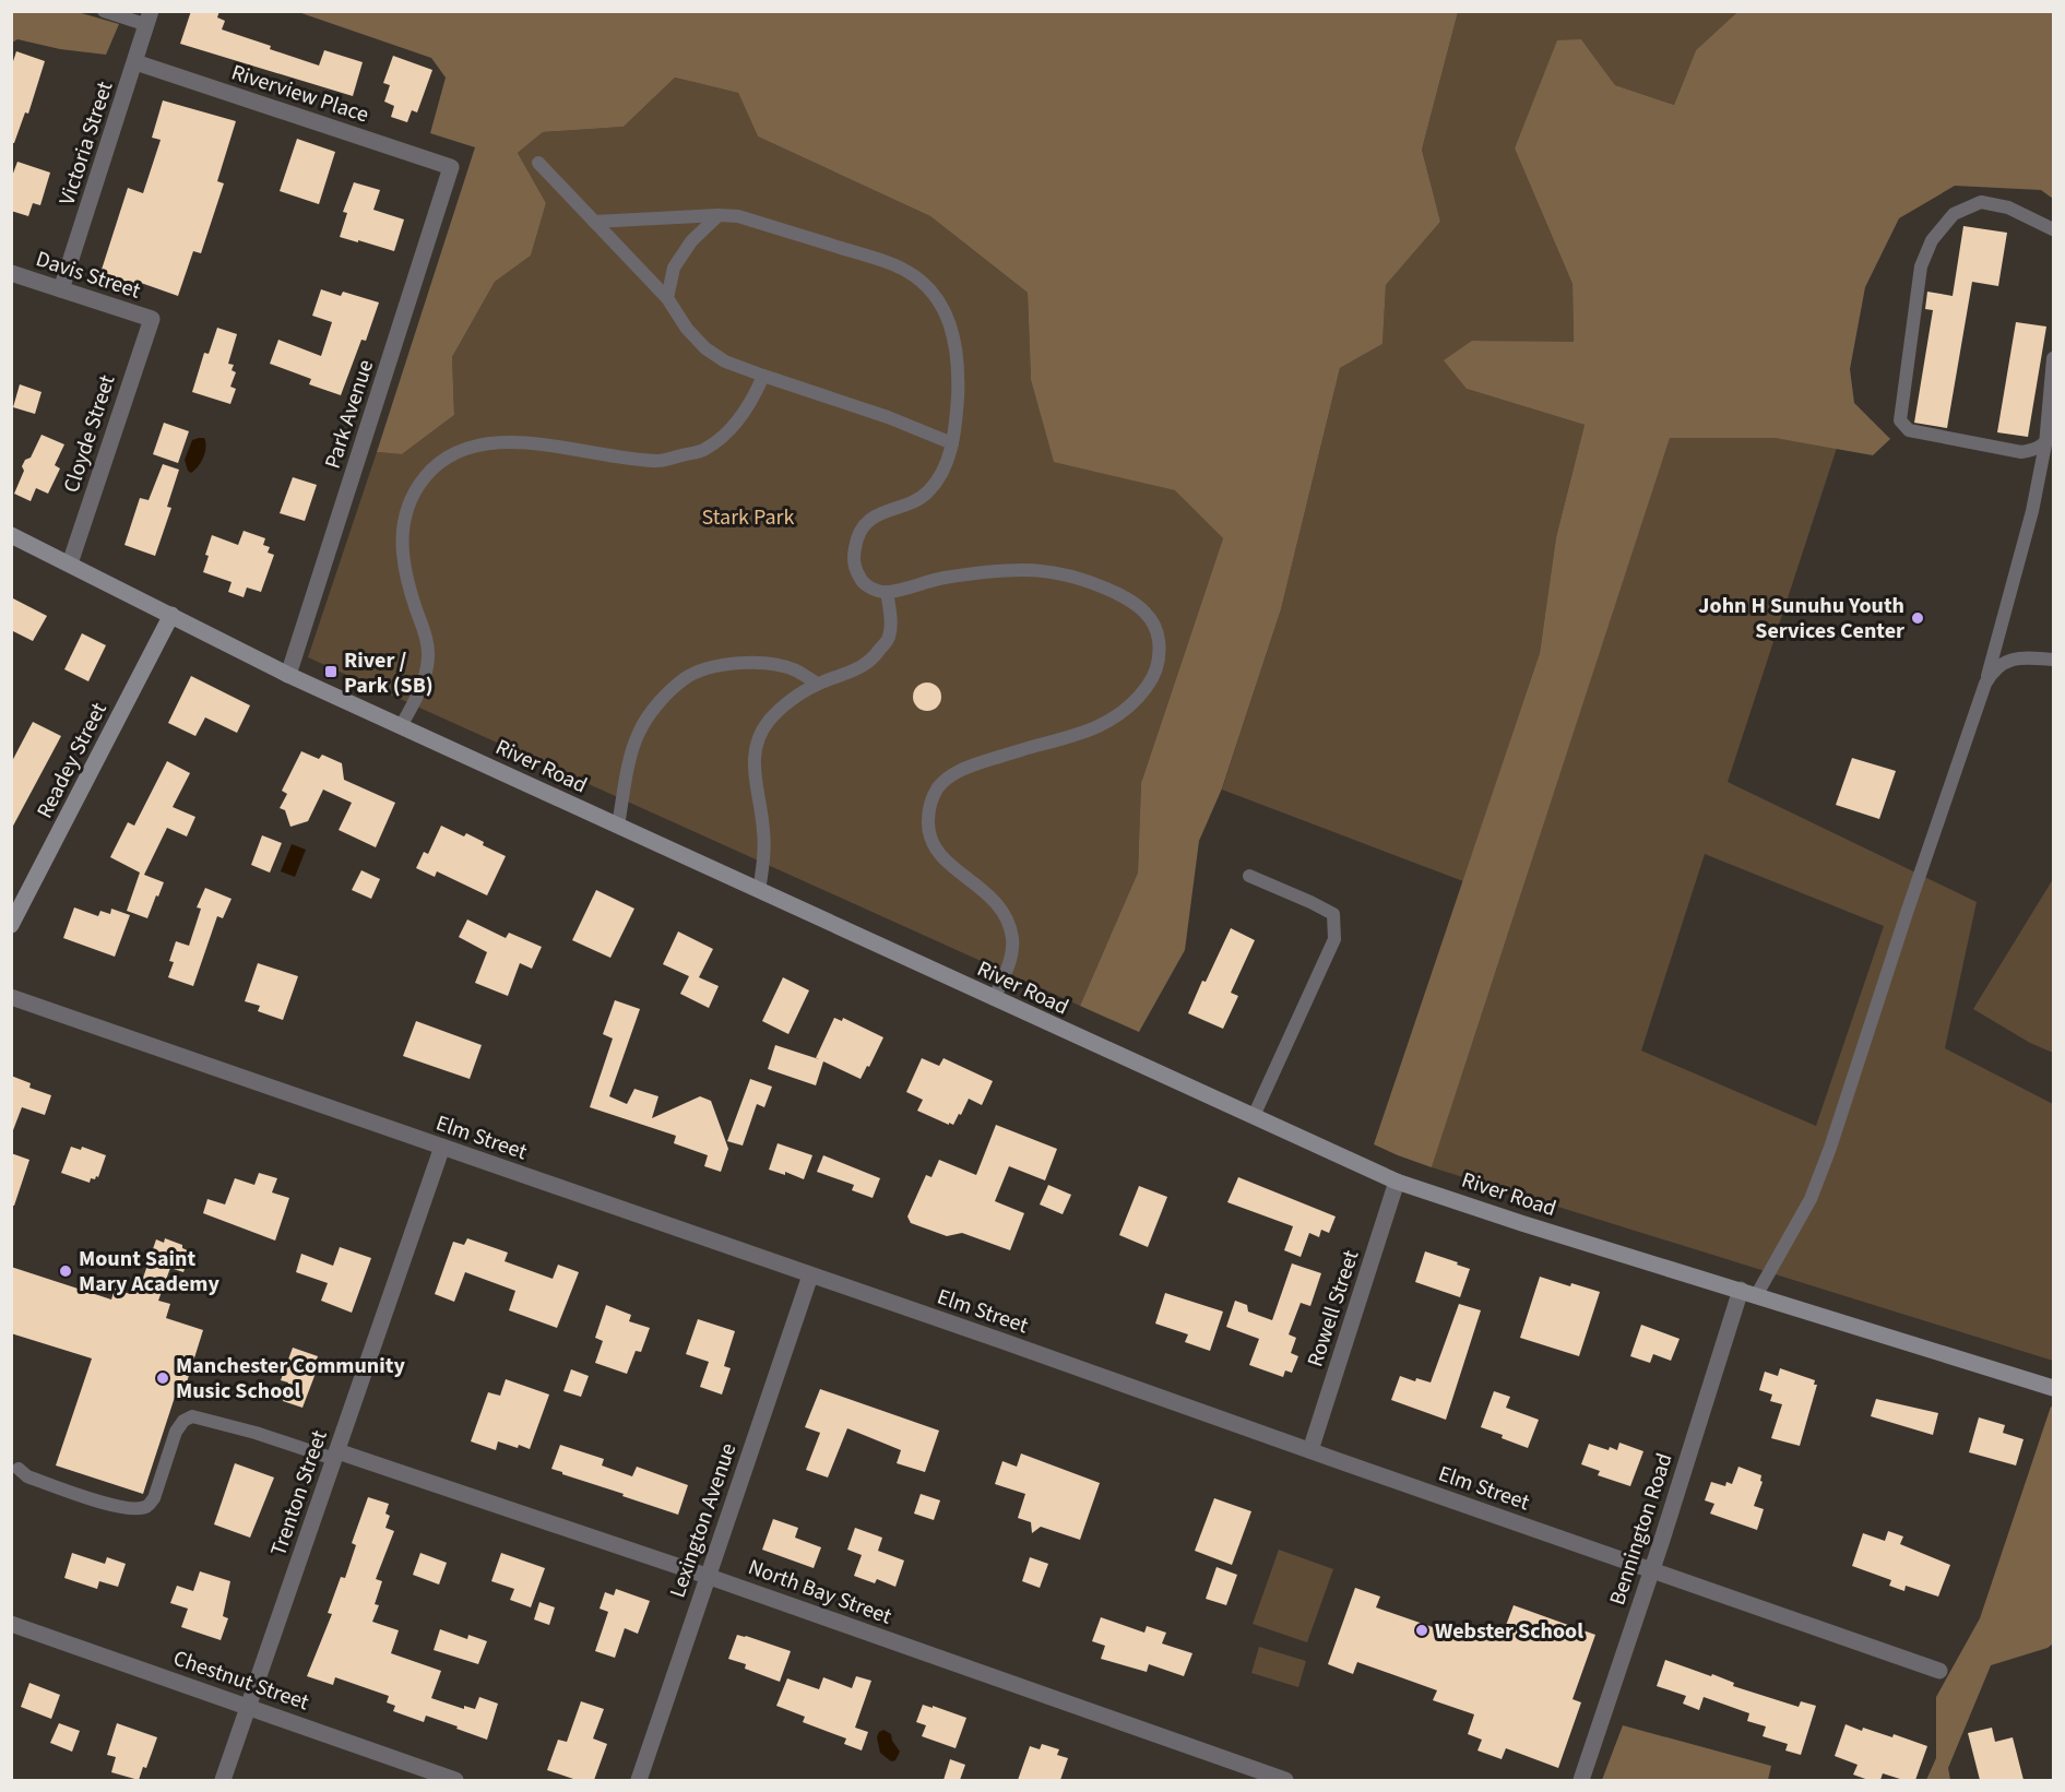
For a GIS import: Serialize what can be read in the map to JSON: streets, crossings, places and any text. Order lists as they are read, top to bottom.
{
  "streets": {
    "street": [
      "Riverview Place",
      "Victoria Street",
      "Davis Street",
      "Park Avenue",
      "Cloyde Street",
      "Readey Street",
      "River Road",
      "Elm Street",
      "Rowell Street",
      "Trenton Street",
      "Lexington Avenue",
      "Bennington Road",
      "North Bay Street",
      "Chestnut Street"
    ]
  },
  "crossings": [
    ["Riverview Place", "Victoria Street"],
    ["Riverview Place", "Park Avenue"],
    ["Victoria Street", "Davis Street"],
    ["Davis Street", "Cloyde Street"],
    ["Park Avenue", "River Road"],
    ["Cloyde Street", "River Road"],
    ["Readey Street", "River Road"],
    ["River Road", "Rowell Street"],
    ["River Road", "Bennington Road"],
    ["Elm Street", "Rowell Street"],
    ["Elm Street", "Trenton Street"],
    ["Elm Street", "Lexington Avenue"],
    ["Elm Street", "Bennington Road"],
    ["Trenton Street", "North Bay Street"],
    ["Trenton Street", "Chestnut Street"],
    ["Lexington Avenue", "North Bay Street"]
  ],
  "parks": ["Stark Park"],
  "places": {
    "other": [
      "John H Sunuhu Youth Services Center",
      "Mount Saint Mary Academy",
      "Manchester Community Music School",
      "Webster School"
    ],
    "transit": ["River / Park (SB)"]
  }
}
